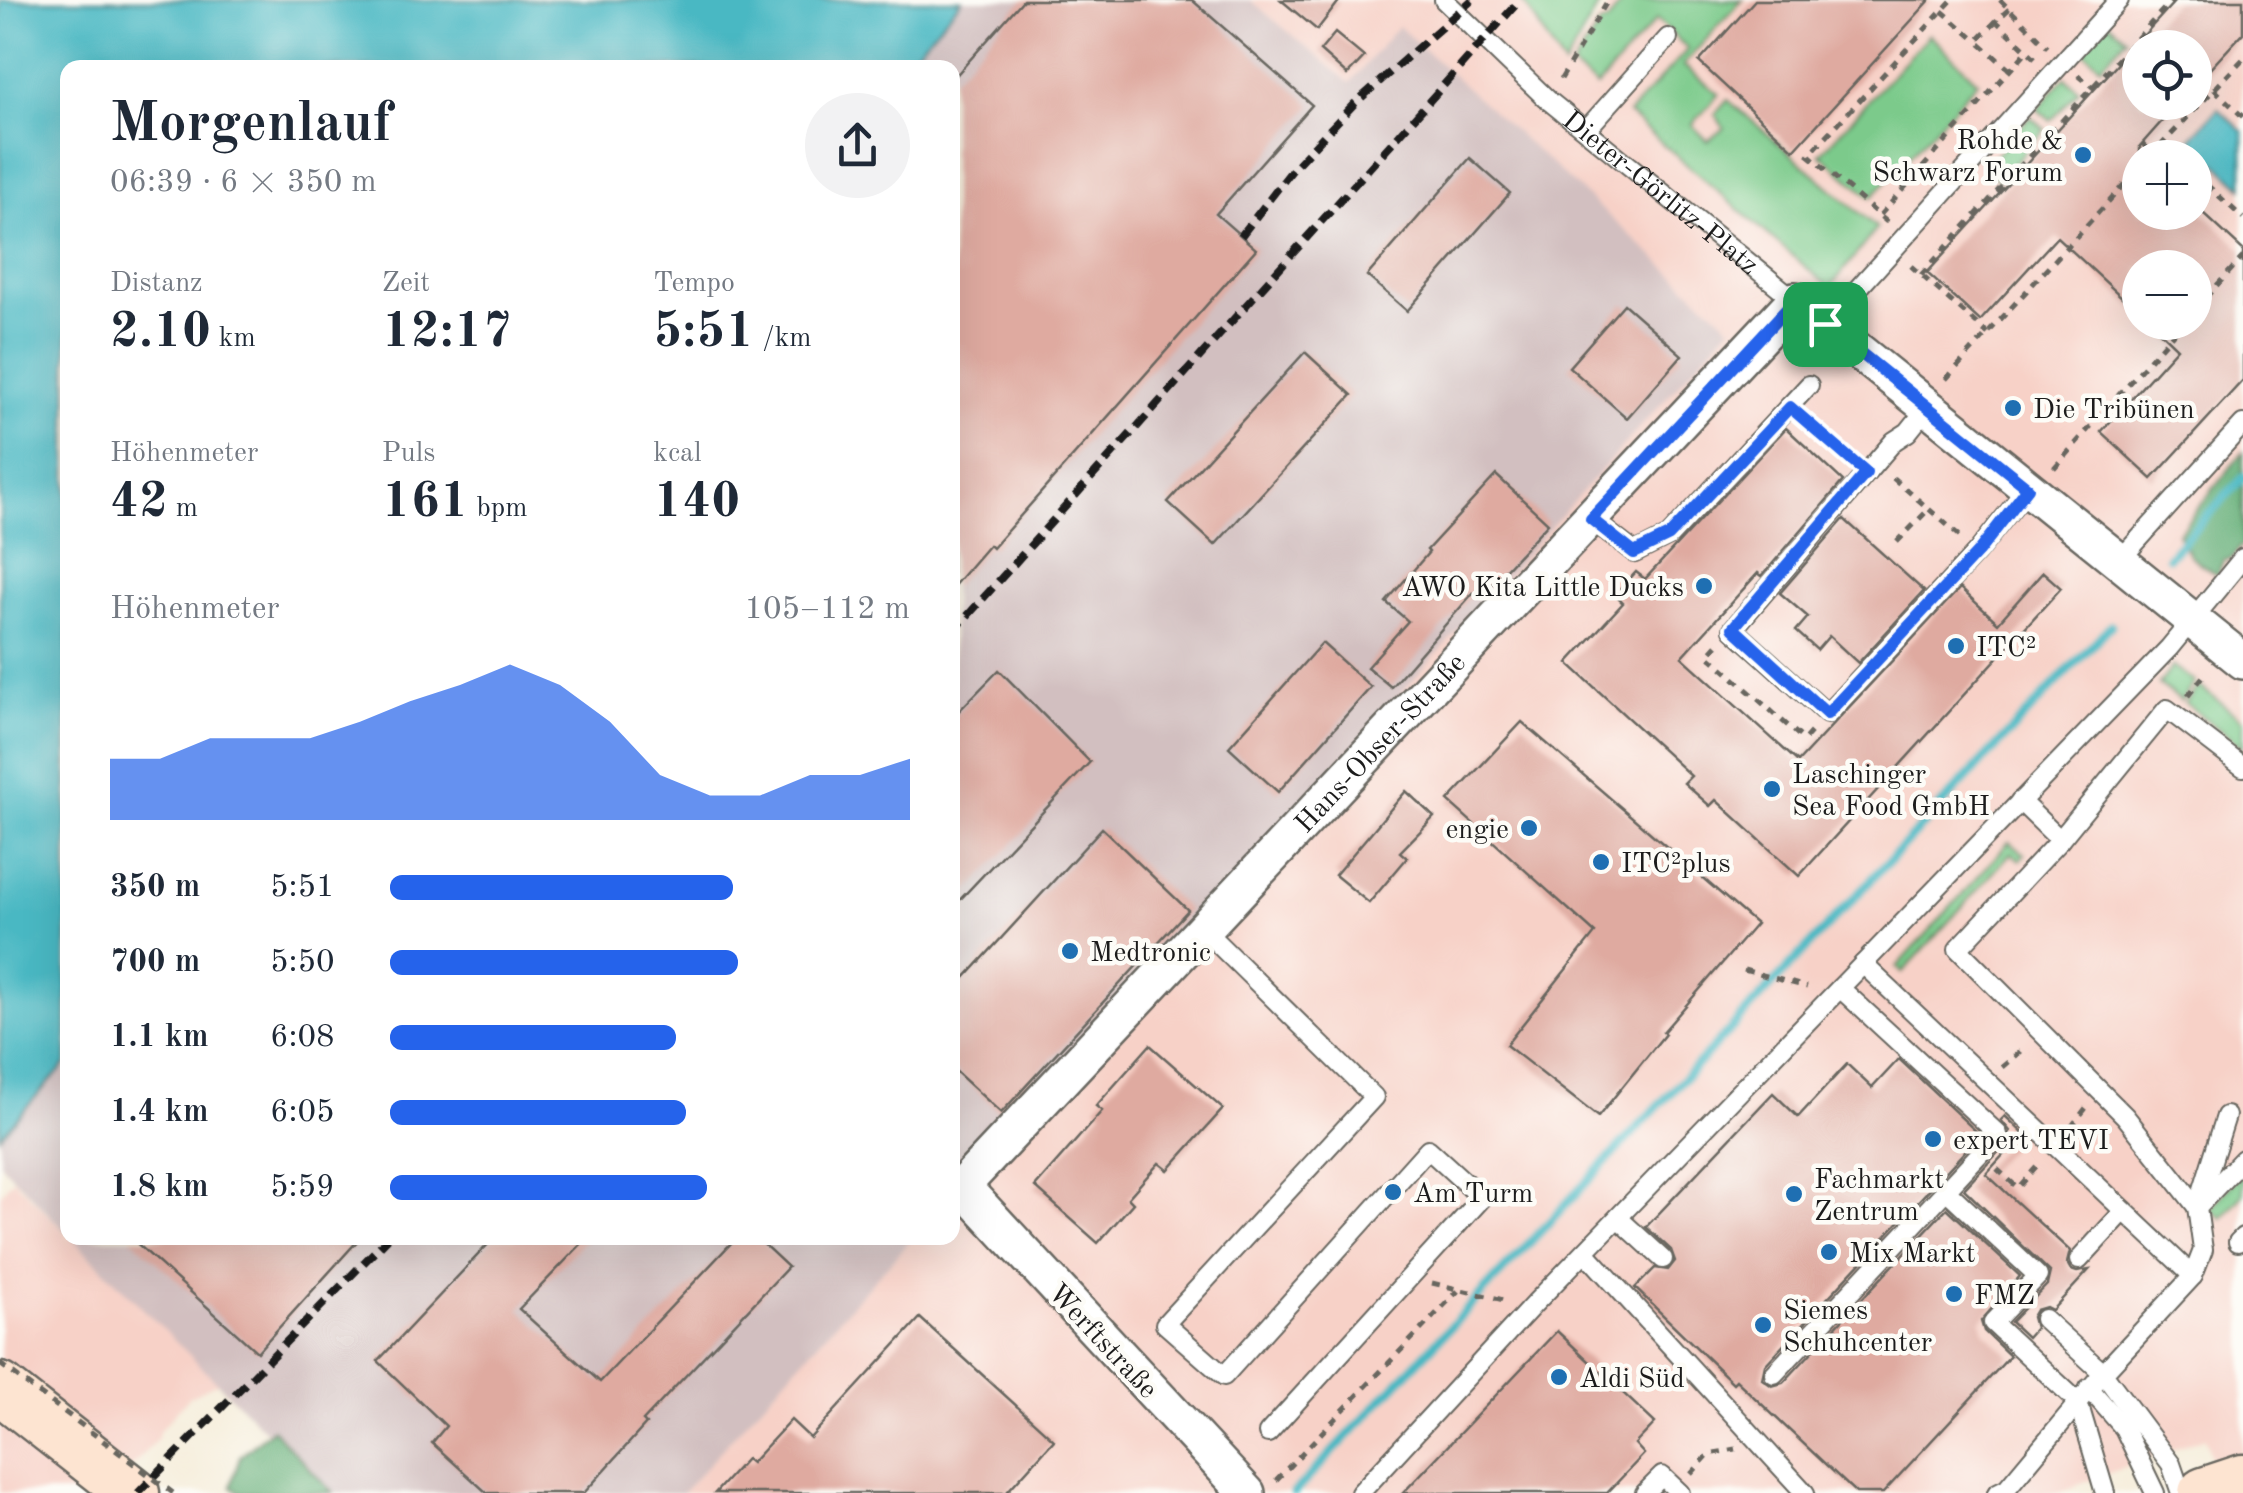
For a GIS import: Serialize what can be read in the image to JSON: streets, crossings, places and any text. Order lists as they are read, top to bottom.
{
  "streets": {
    "street": ["Dieter-Görlitz-Platz", "Hans-Obser-Straße", "Werftstraße"]
  },
  "crossings": [
    ["Dieter-Görlitz-Platz", "Hans-Obser-Straße"]
  ],
  "places": [
    "Rohde & Schwarz Forum",
    "Die Tribünen",
    "AWO Kita Little Ducks",
    "ITC²",
    "Laschinger Sea Food GmbH",
    "engie",
    "ITC²plus",
    "Medtronic",
    "expert TEVI",
    "Am Turm",
    "Fachmarkt Zentrum",
    "Mix Markt",
    "FMZ",
    "Siemes Schuhcenter",
    "Aldi Süd"
  ],
  "page": {
    "map_buttons": ["+", "−"],
    "heading": ["Morgenlauf", "06:39 · 6 × 350 m"],
    "stats": [
      ["Distanz", "2.10 km"],
      ["Zeit", "12:17"],
      ["Tempo", "5:51 /km"],
      ["Höhenmeter", "42 m"],
      ["Puls", "161 bpm"],
      ["kcal", "140"]
    ],
    "chart": ["Höhenmeter", "105–112 m"],
    "list": [
      {
        "name": "350 m",
        "note": "5:51"
      },
      {
        "name": "700 m",
        "note": "5:50"
      },
      {
        "name": "1.1 km",
        "note": "6:08"
      },
      {
        "name": "1.4 km",
        "note": "6:05"
      },
      {
        "name": "1.8 km",
        "note": "5:59"
      }
    ]
  }
}
